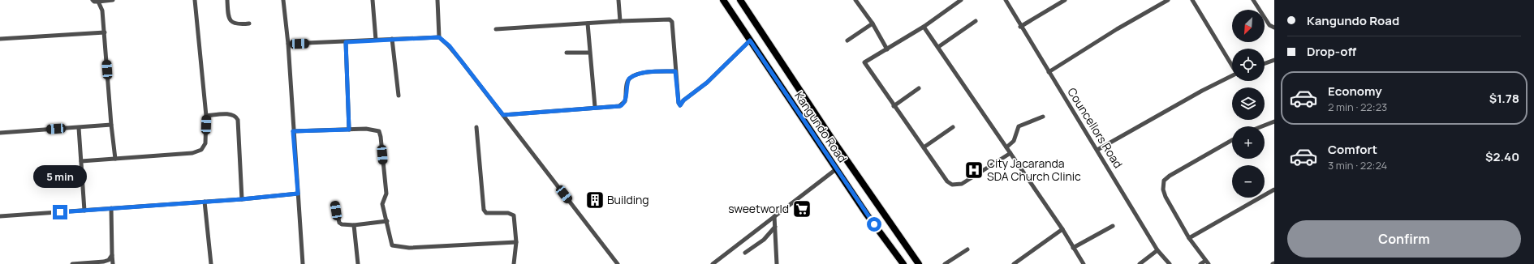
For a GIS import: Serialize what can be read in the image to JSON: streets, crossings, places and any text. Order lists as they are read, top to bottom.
{
  "streets": {
    "highway": ["Kangundo Road"],
    "street": ["Councellors Road"]
  },
  "places": {
    "hospital": ["City Jacaranda SDA Church Clinic"],
    "building": ["Building"],
    "supermarket": ["sweetworld"]
  },
  "north": "bottom left",
  "page": {
    "banner": ["Kangundo Road", "Drop-off"],
    "map_buttons": ["+", "−"],
    "list": [
      {
        "name": "Economy",
        "note": "2 min · 22:23",
        "value": "$1.78"
      },
      {
        "name": "Comfort",
        "note": "3 min · 22:24",
        "value": "$2.40"
      }
    ],
    "bubble": "5 min",
    "buttons": "Confirm"
  }
}
